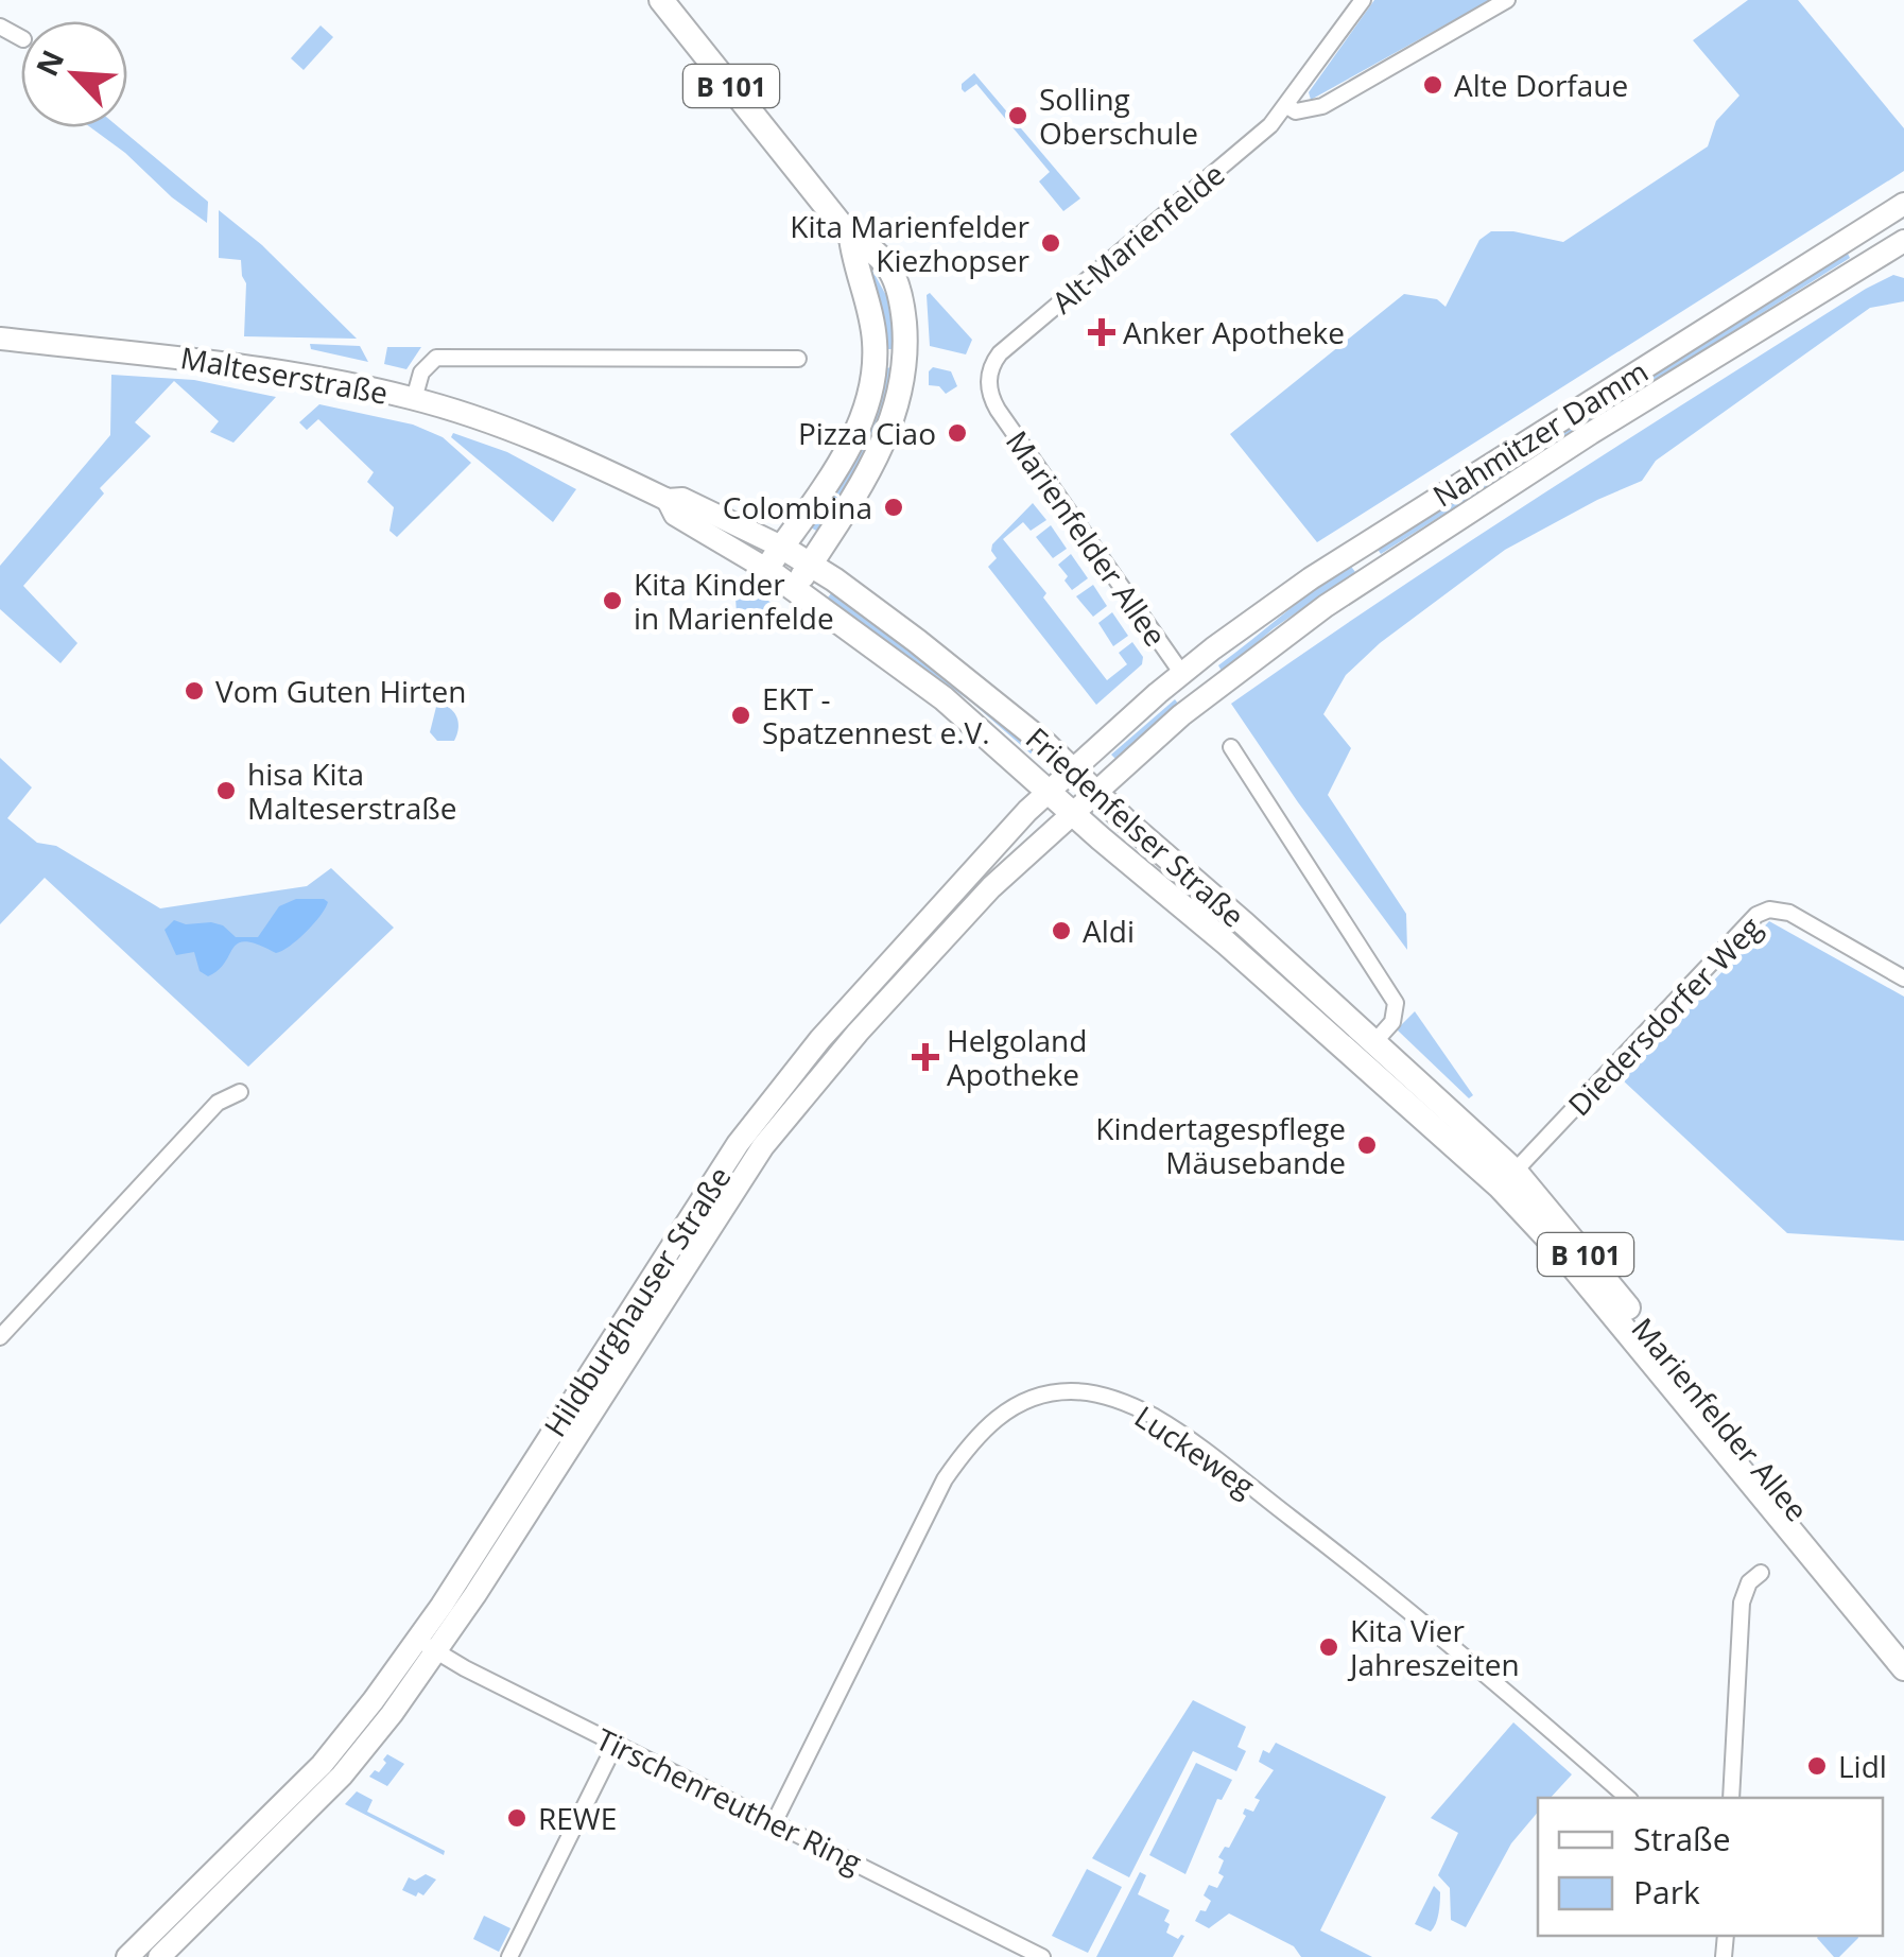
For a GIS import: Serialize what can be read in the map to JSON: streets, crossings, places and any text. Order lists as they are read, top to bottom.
{
  "streets": {
    "main road": [
      "B 101",
      "Malteserstraße",
      "Nahmitzer Damm",
      "Marienfelder Allee",
      "Friedenfelser Straße",
      "Hildburghauser Straße"
    ],
    "street": [
      "Alt-Marienfelde",
      "Diedersdorfer Weg",
      "Luckeweg",
      "Tirschenreuther Ring"
    ]
  },
  "crossings": [
    ["B 101", "Friedenfelser Straße"],
    ["Alt-Marienfelde", "Marienfelder Allee"],
    ["Malteserstraße", "Friedenfelser Straße"],
    ["Nahmitzer Damm", "Marienfelder Allee"],
    ["Nahmitzer Damm", "Hildburghauser Straße"],
    ["Marienfelder Allee", "Friedenfelser Straße"],
    ["Marienfelder Allee", "Diedersdorfer Weg"],
    ["Marienfelder Allee", "Hildburghauser Straße"],
    ["Friedenfelser Straße", "Hildburghauser Straße"],
    ["Hildburghauser Straße", "Tirschenreuther Ring"],
    ["Luckeweg", "Tirschenreuther Ring"]
  ],
  "places": {
    "other": [
      "Alte Dorfaue",
      "Solling Oberschule",
      "Kita Marienfelder Kiezhopser",
      "Pizza Ciao",
      "Colombina",
      "Kita Kinder in Marienfelde",
      "Vom Guten Hirten",
      "EKT - Spatzennest e.V.",
      "hisa Kita Malteserstraße",
      "Aldi",
      "Kindertagespflege Mäusebande",
      "Kita Vier Jahreszeiten",
      "Lidl",
      "REWE"
    ],
    "health": ["Anker Apotheke", "Helgoland Apotheke"]
  },
  "legend": ["Straße", "Park"],
  "north": "top left"
}
